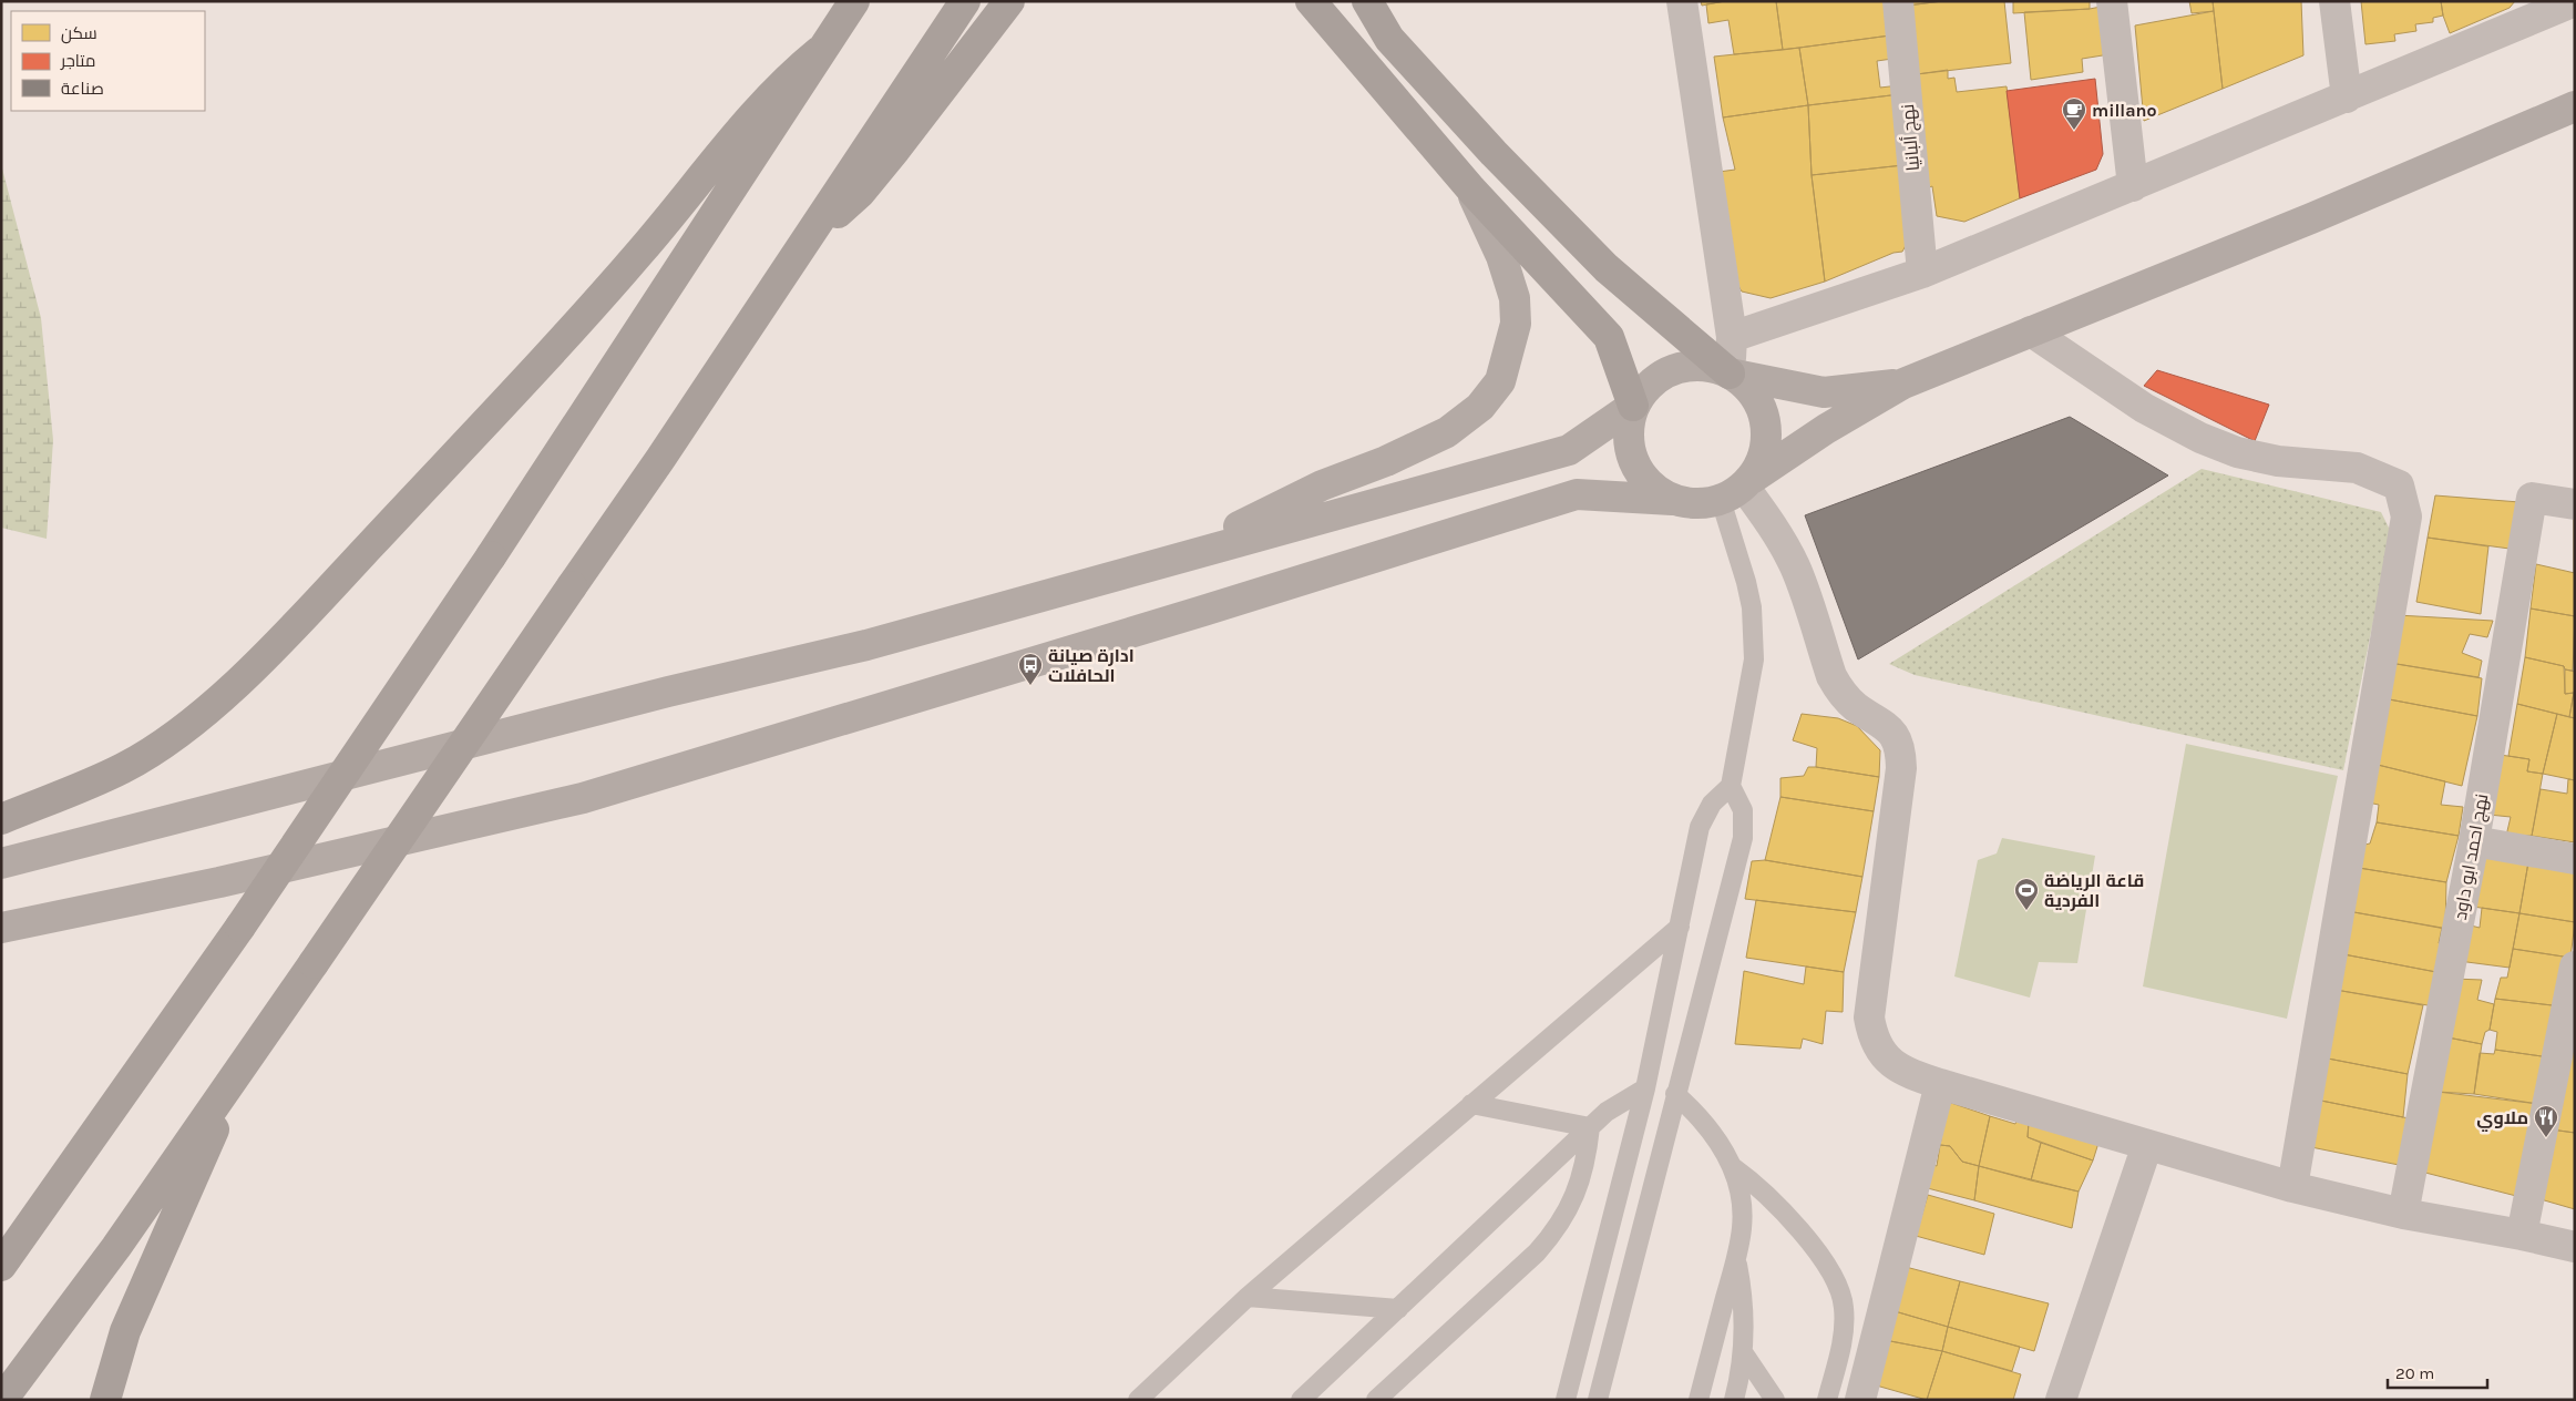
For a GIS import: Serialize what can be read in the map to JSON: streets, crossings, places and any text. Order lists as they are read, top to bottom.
{
  "streets": {
    "street": ["نهج ألبانيا", "نهج احمد ابو داود"]
  },
  "places": {
    "cafe": ["millano"],
    "bus stop": ["ادارة صيانة الحافلات"],
    "sports": ["قاعة الرياضة الفردية"],
    "restaurant": ["ملاوي"]
  },
  "legend": ["سكن", "متاجر", "صناعة"],
  "scale_bar": "20 m"
}
